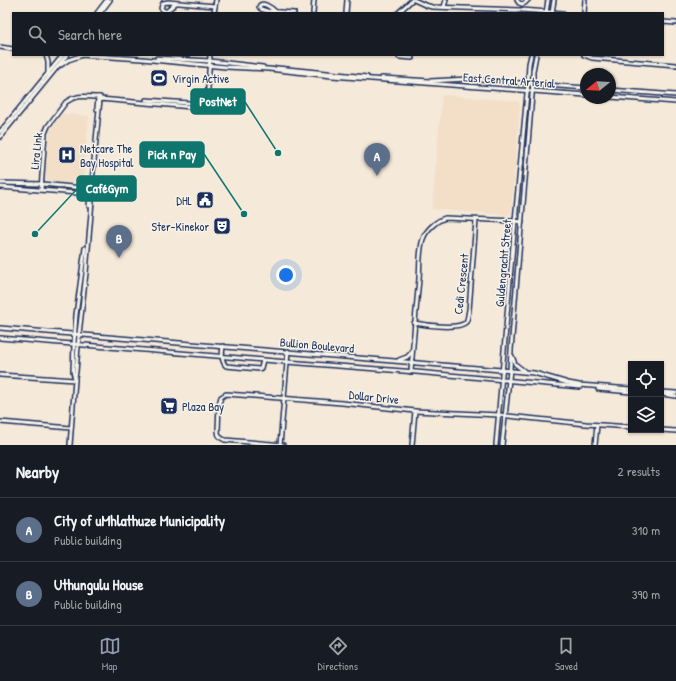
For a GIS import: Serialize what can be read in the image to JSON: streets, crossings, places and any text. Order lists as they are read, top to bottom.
{
  "streets": {
    "street": [
      "East Central Arterial",
      "Lira Link",
      "Guldengracht Street",
      "Cedi Crescent",
      "Bullion Boulevard",
      "Dollar Drive"
    ]
  },
  "crossings": [
    ["East Central Arterial", "Guldengracht Street"],
    ["Guldengracht Street", "Bullion Boulevard"],
    ["Guldengracht Street", "Dollar Drive"]
  ],
  "places": {
    "sports": ["Virgin Active"],
    "other": ["PostNet", "Pick n Pay", "CaféGym"],
    "hospital": ["Netcare The Bay Hospital"],
    "public building": ["DHL"],
    "theatre": ["Ster-Kinekor"],
    "supermarket": ["Plaza Bay"]
  },
  "north": "left",
  "page": {
    "search": "Search here",
    "pins": ["A", "B"],
    "heading": ["Nearby", "2 results"],
    "list": [
      {
        "mark": "A",
        "name": "City of uMhlathuze Municipality",
        "note": "Public building",
        "value": "310 m"
      },
      {
        "mark": "B",
        "name": "Uthungulu House",
        "note": "Public building",
        "value": "390 m"
      }
    ],
    "nav": ["Map", "Directions", "Saved"]
  }
}
